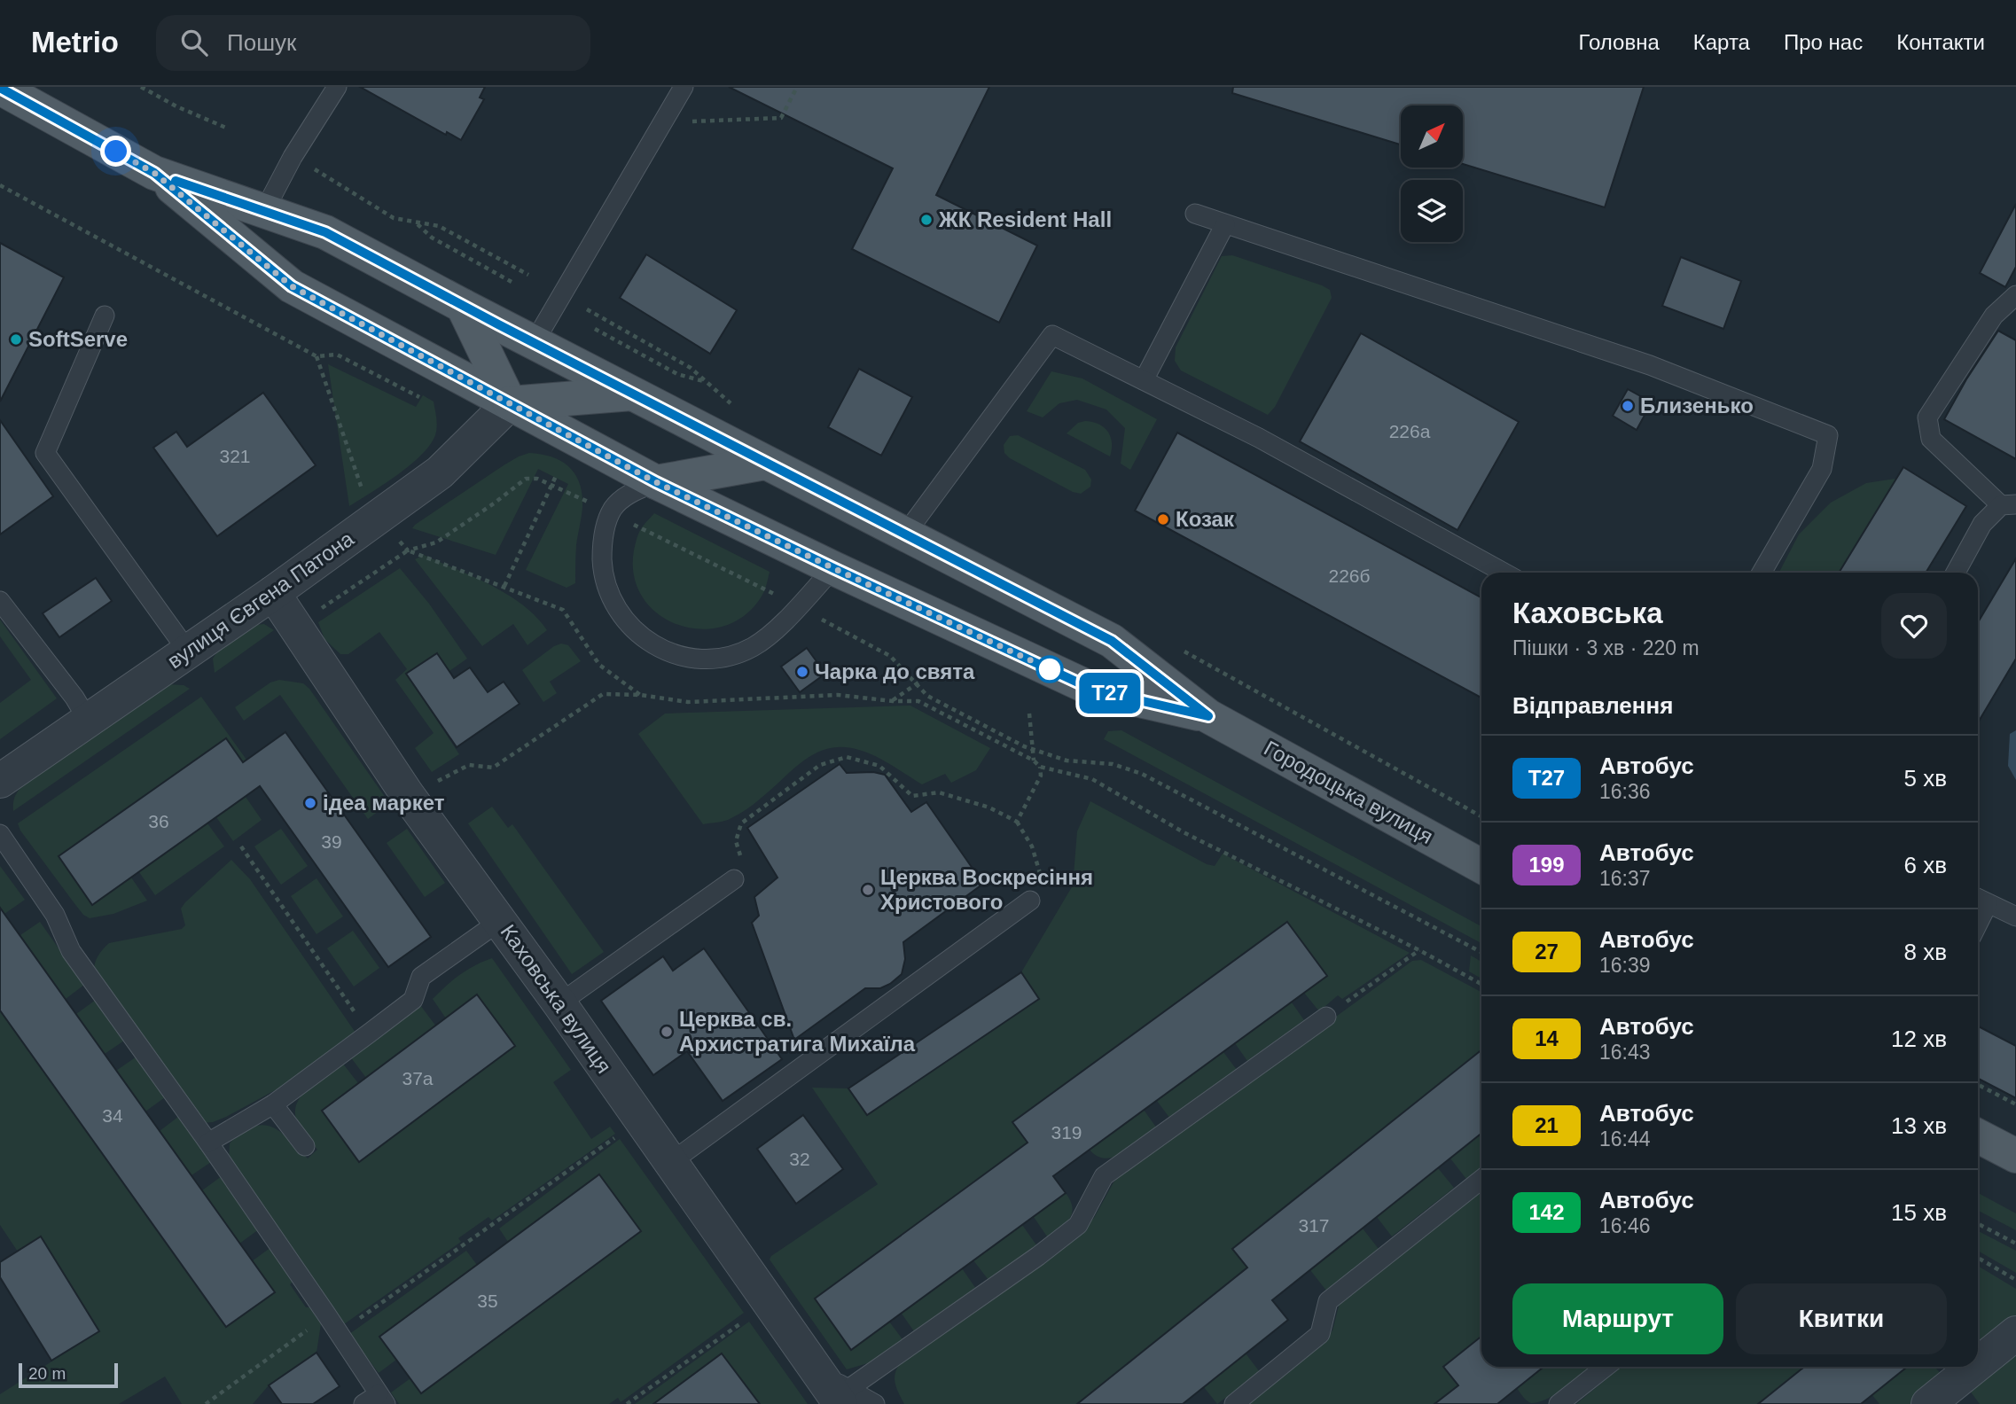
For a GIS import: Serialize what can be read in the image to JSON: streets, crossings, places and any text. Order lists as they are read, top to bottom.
{
  "streets": {
    "main road": ["Городоцька вулиця"],
    "street": ["вулиця Євгена Патона", "Каховська вулиця"]
  },
  "crossings": [
    ["вулиця Євгена Патона", "Городоцька вулиця"],
    ["вулиця Євгена Патона", "Каховська вулиця"]
  ],
  "places": [
    "ЖК Resident Hall",
    "SoftServe",
    "Близенько",
    "Козак",
    "Чарка до свята",
    "ідеа маркет",
    "Церква Воскресіння Христового",
    "Церква св. Архистратига Михаїла"
  ],
  "lines": ["bus line Т27"],
  "house_numbers": [
    "226а",
    "321",
    "226б",
    "36",
    "39",
    "37а",
    "34",
    "319",
    "32",
    "317",
    "35"
  ],
  "scale_bar": "20 m",
  "north": "top right",
  "page": {
    "header": "Metrio",
    "search": "Пошук",
    "nav": [
      "Головна",
      "Карта",
      "Про нас",
      "Контакти"
    ],
    "on_map": "Т27",
    "heading": [
      ["Каховська", "Пішки · 3 хв · 220 m"],
      "Відправлення"
    ],
    "list": [
      {
        "mark": "Т27",
        "name": "Автобус",
        "note": "16:36",
        "value": "5 хв"
      },
      {
        "mark": "199",
        "name": "Автобус",
        "note": "16:37",
        "value": "6 хв"
      },
      {
        "mark": "27",
        "name": "Автобус",
        "note": "16:39",
        "value": "8 хв"
      },
      {
        "mark": "14",
        "name": "Автобус",
        "note": "16:43",
        "value": "12 хв"
      },
      {
        "mark": "21",
        "name": "Автобус",
        "note": "16:44",
        "value": "13 хв"
      },
      {
        "mark": "142",
        "name": "Автобус",
        "note": "16:46",
        "value": "15 хв"
      }
    ],
    "buttons": ["Маршрут", "Квитки"],
    "scale": "20 m"
  }
}
